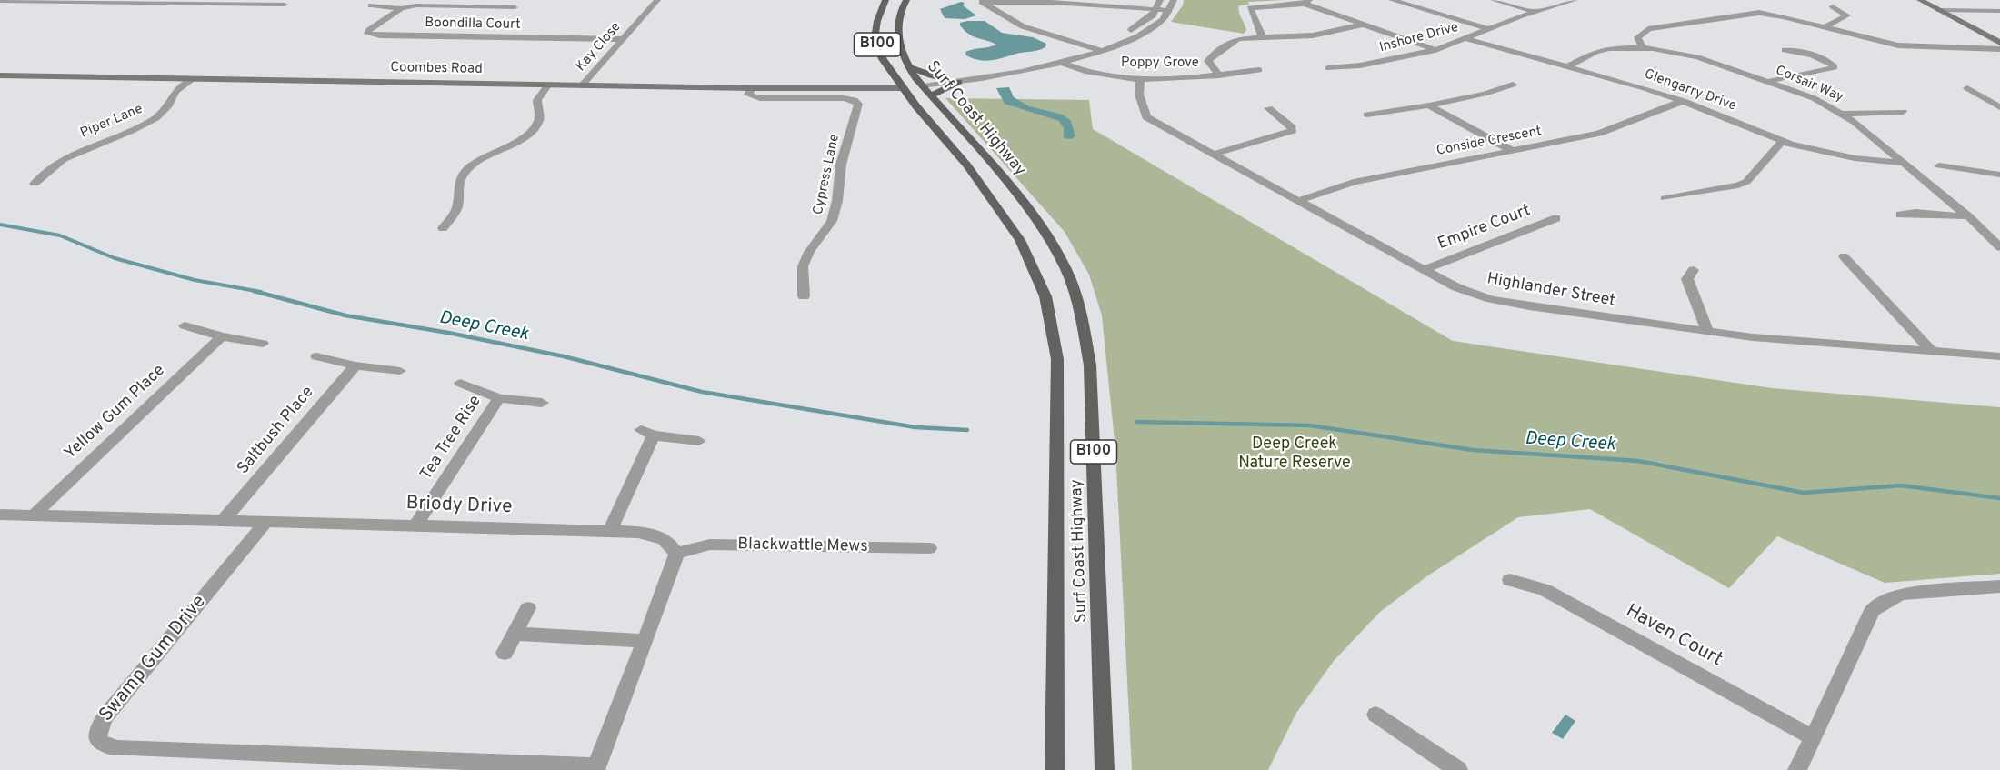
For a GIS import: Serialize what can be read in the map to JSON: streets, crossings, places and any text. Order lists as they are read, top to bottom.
{
  "streets": {
    "main road": ["B100", "Surf Coast Highway"],
    "street": [
      "Boondilla Court",
      "Inshore Drive",
      "Kay Close",
      "Poppy Grove",
      "Coombes Road",
      "Corsair Way",
      "Glengarry Drive",
      "Piper Lane",
      "Conside Crescent",
      "Cypress Lane",
      "Empire Court",
      "Highlander Street",
      "Yellow Gum Place",
      "Saltbush Place",
      "Tea Tree Rise",
      "Briody Drive",
      "Blackwattle Mews",
      "Haven Court",
      "Swamp Gum Drive"
    ]
  },
  "crossings": [
    ["Boondilla Court", "Kay Close"],
    ["Inshore Drive", "Glengarry Drive"],
    ["Kay Close", "Coombes Road"],
    ["Poppy Grove", "Highlander Street"],
    ["Coombes Road", "Surf Coast Highway"],
    ["Coombes Road", "Piper Lane"],
    ["Coombes Road", "Cypress Lane"],
    ["Corsair Way", "Glengarry Drive"],
    ["Glengarry Drive", "Conside Crescent"],
    ["Conside Crescent", "Highlander Street"],
    ["Empire Court", "Highlander Street"],
    ["Yellow Gum Place", "Briody Drive"],
    ["Saltbush Place", "Briody Drive"],
    ["Tea Tree Rise", "Briody Drive"],
    ["Briody Drive", "Blackwattle Mews"],
    ["Briody Drive", "Swamp Gum Drive"]
  ],
  "water": ["Deep Creek"],
  "parks": ["Deep Creek Nature Reserve"]
}
